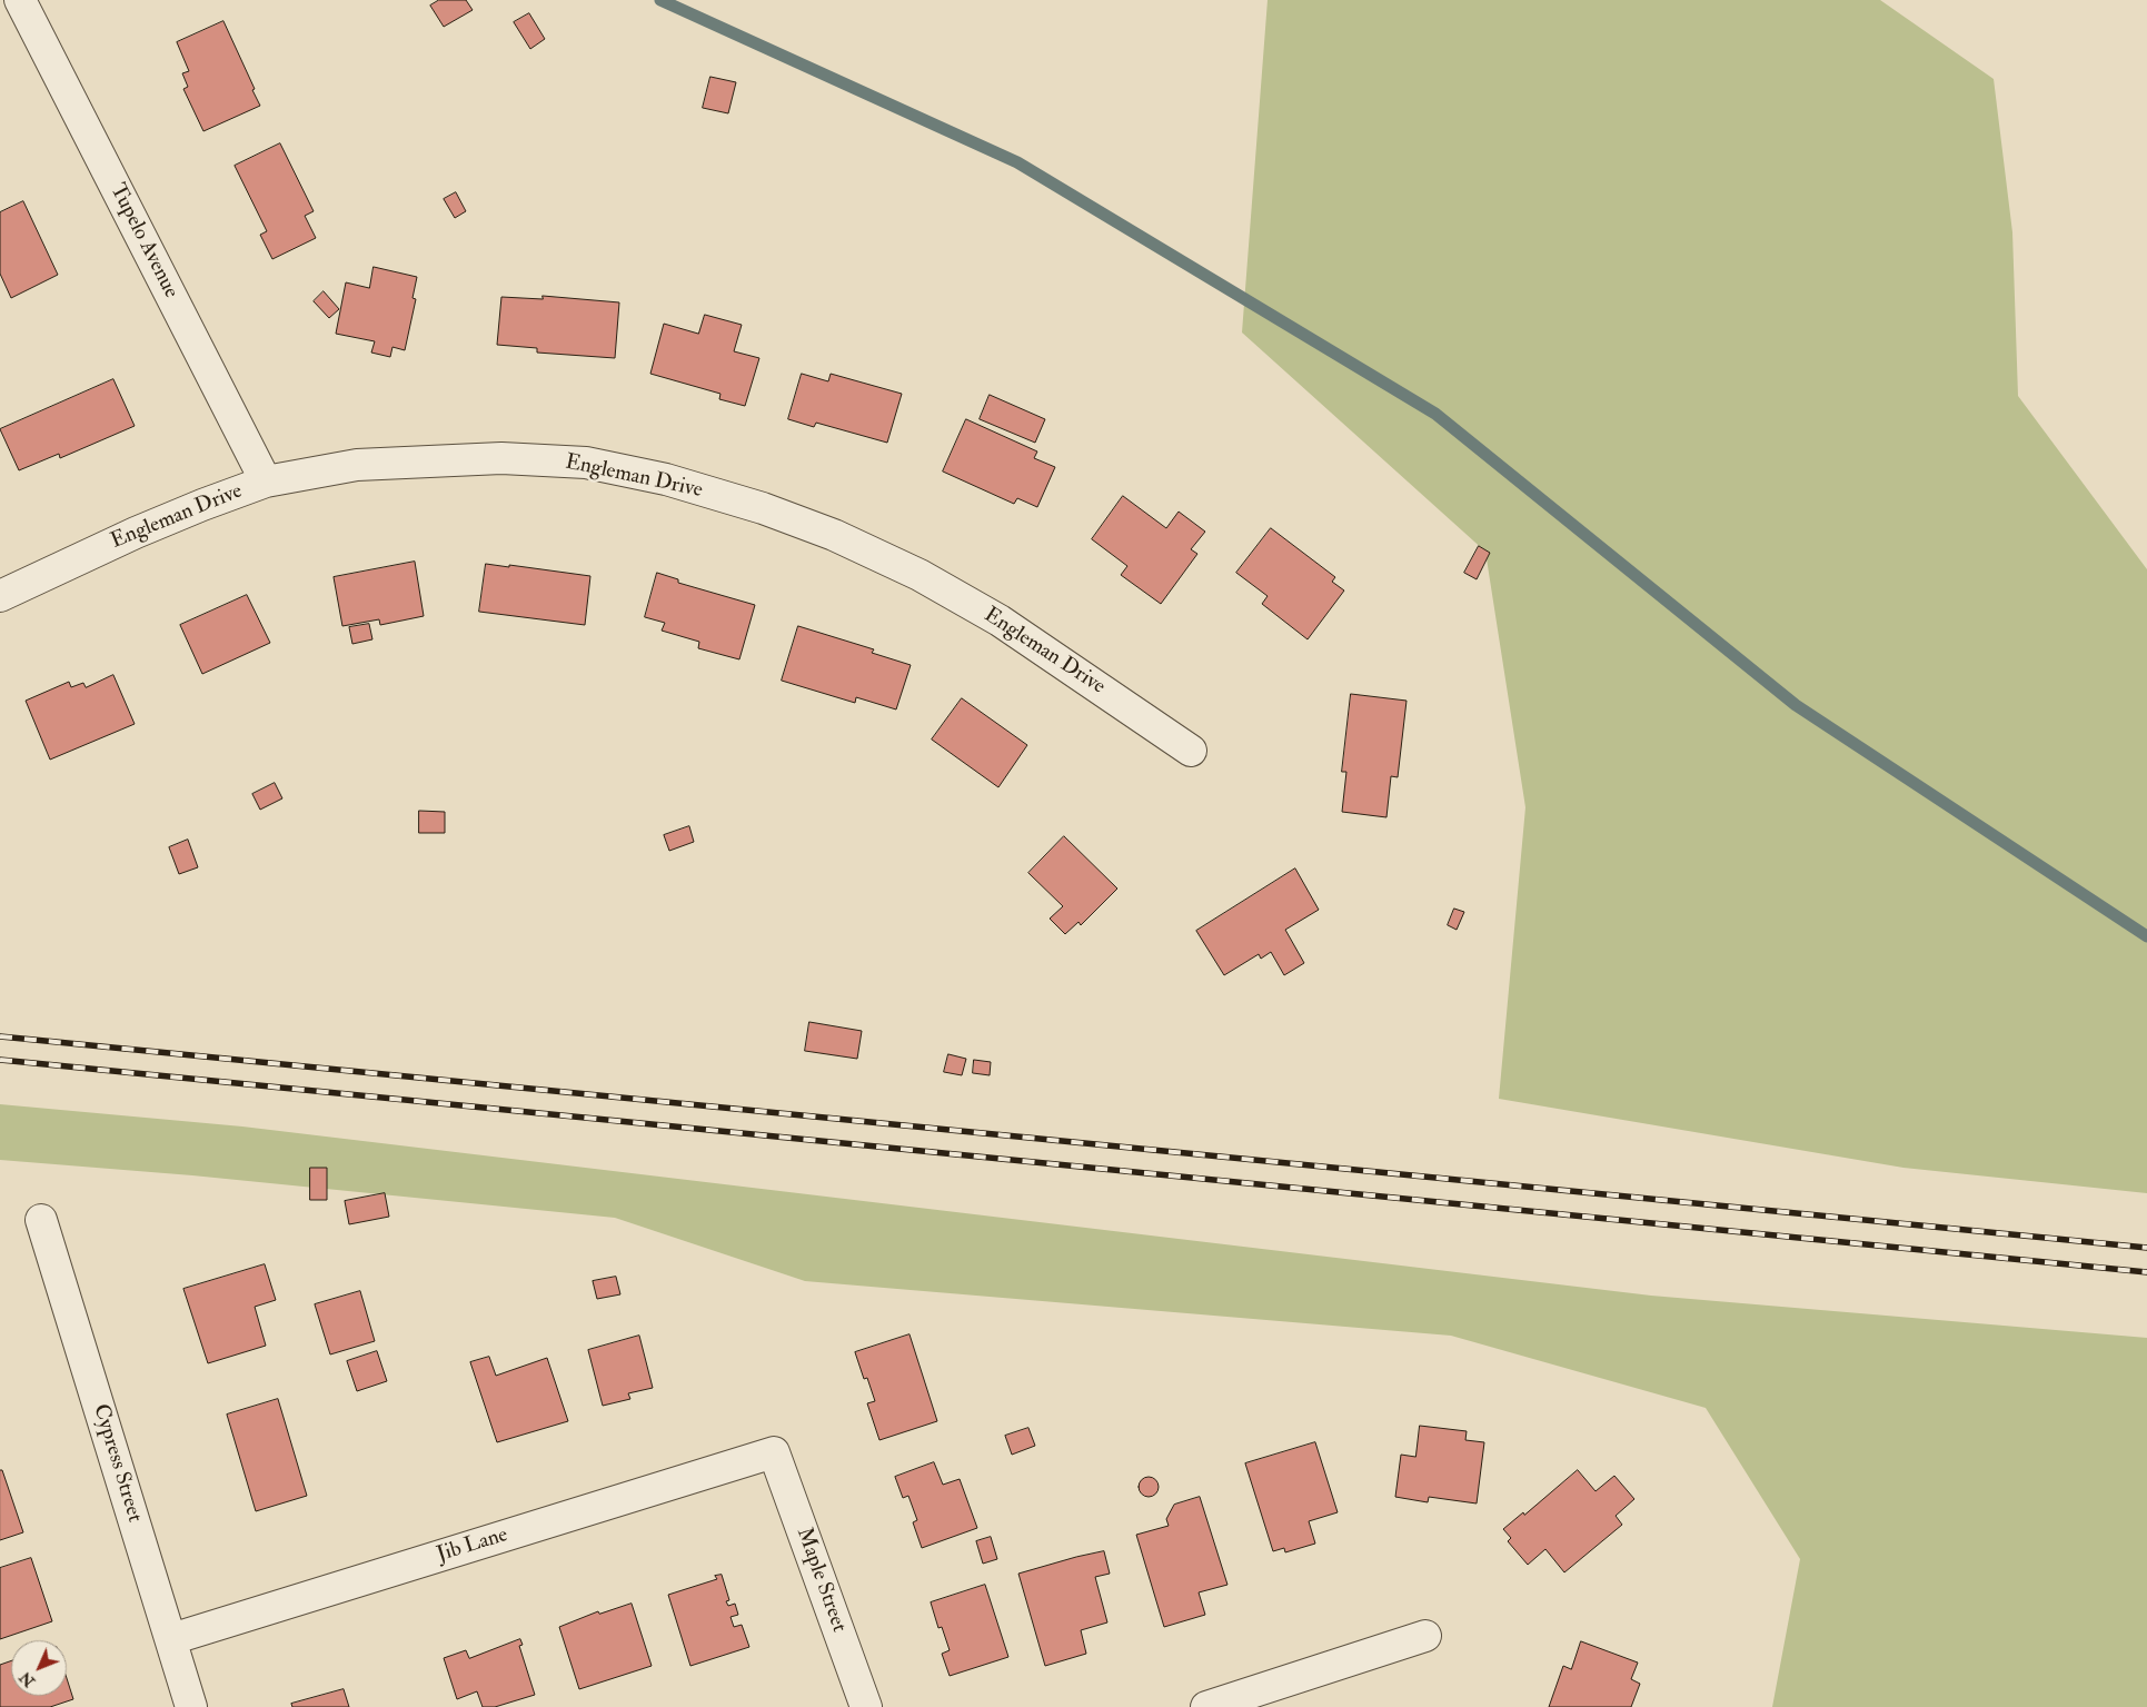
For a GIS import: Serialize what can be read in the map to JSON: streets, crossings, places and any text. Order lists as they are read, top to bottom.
{
  "streets": {
    "street": [
      "Tupelo Avenue",
      "Engleman Drive",
      "Cypress Street",
      "Jib Lane",
      "Maple Street"
    ]
  },
  "crossings": [
    ["Tupelo Avenue", "Engleman Drive"],
    ["Cypress Street", "Jib Lane"],
    ["Jib Lane", "Maple Street"]
  ],
  "north": "bottom left"
}
